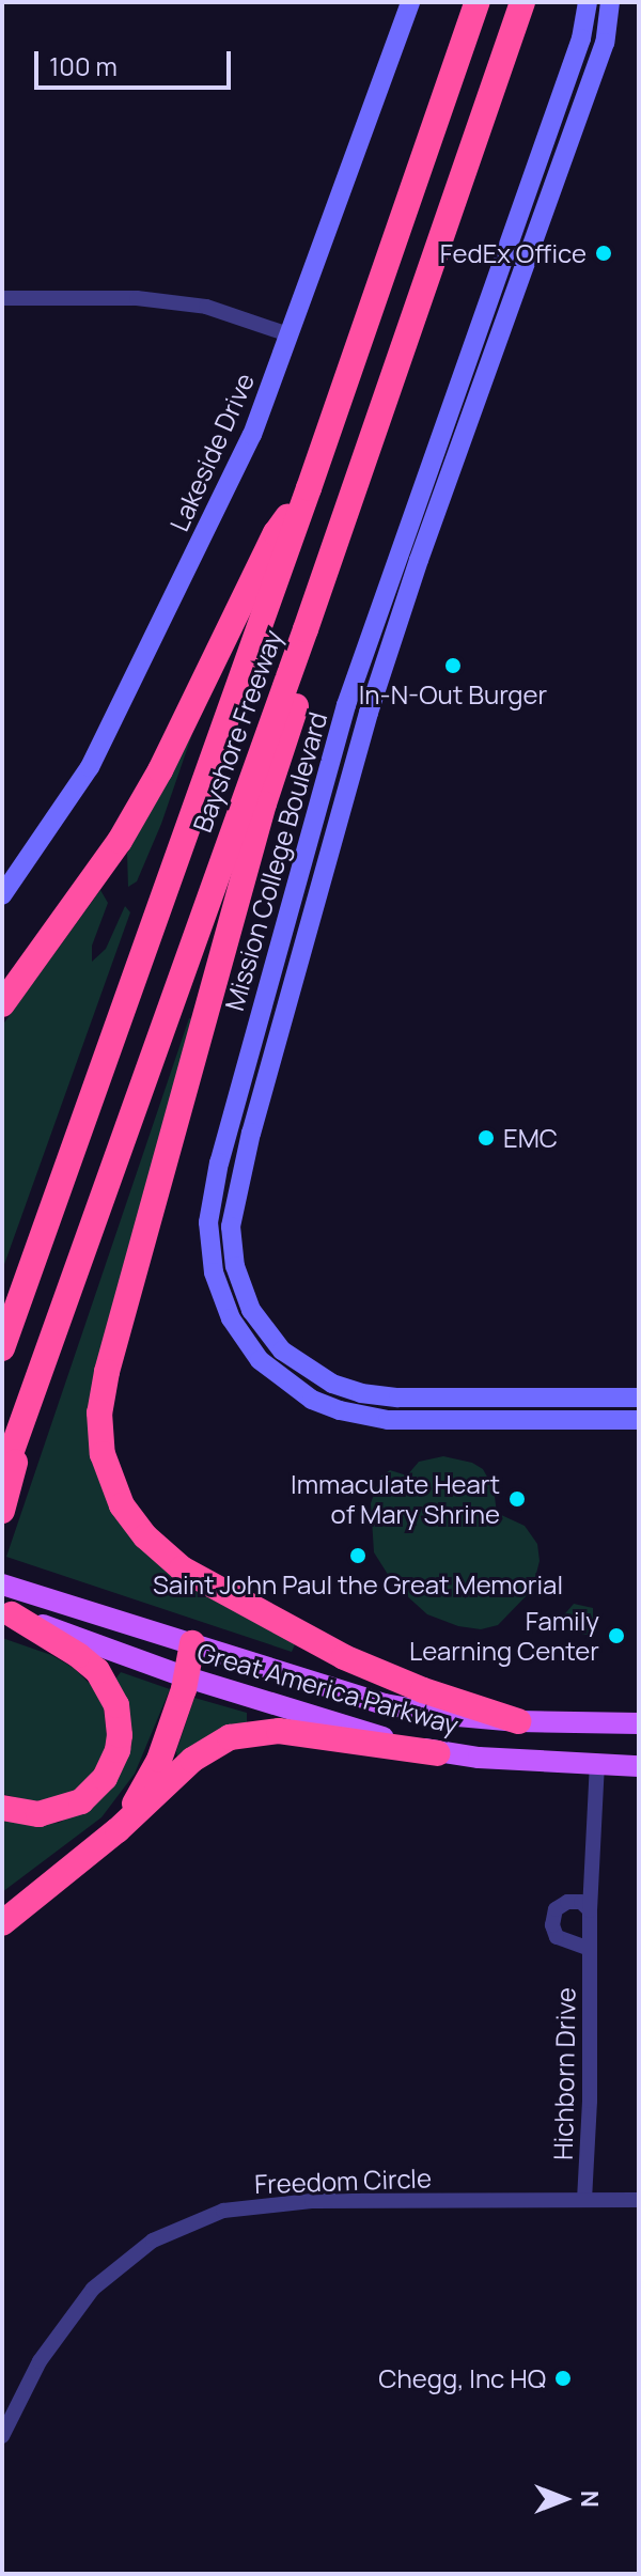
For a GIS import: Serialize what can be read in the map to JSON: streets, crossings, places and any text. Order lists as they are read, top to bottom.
{
  "streets": {
    "highway": ["Bayshore Freeway"],
    "main road": ["Great America Parkway"],
    "street": [
      "Lakeside Drive",
      "Mission College Boulevard",
      "Hichborn Drive",
      "Freedom Circle"
    ]
  },
  "crossings": [
    ["Great America Parkway", "Hichborn Drive"],
    ["Hichborn Drive", "Freedom Circle"]
  ],
  "places": [
    "FedEx Office",
    "In-N-Out Burger",
    "EMC",
    "Immaculate Heart of Mary Shrine",
    "Saint John Paul the Great Memorial",
    "Family Learning Center",
    "Chegg, Inc HQ"
  ],
  "scale_bar": "100 m",
  "north": "right"
}
